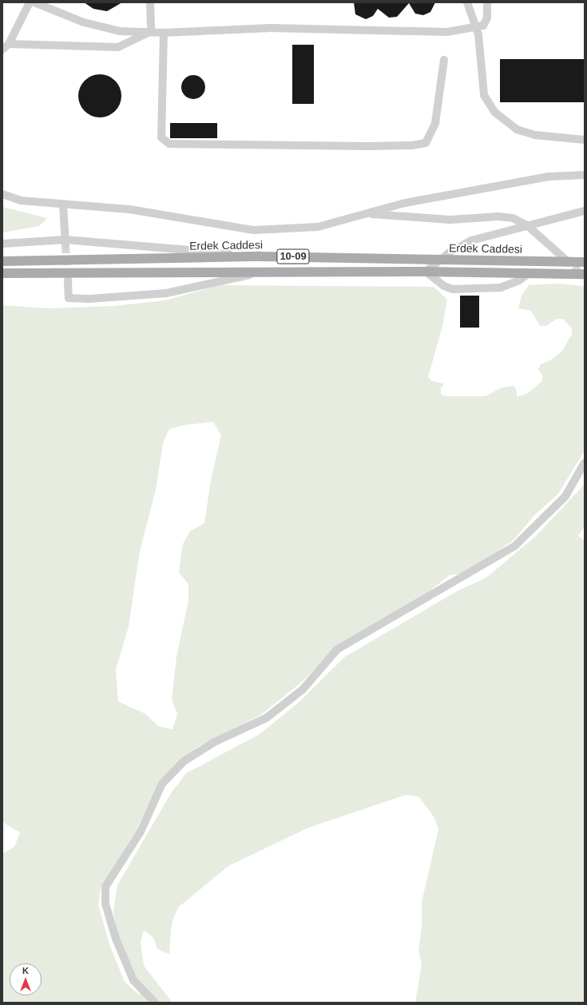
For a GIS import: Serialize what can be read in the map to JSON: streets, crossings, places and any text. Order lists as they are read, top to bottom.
{
  "streets": {
    "main road": ["Erdek Caddesi", "10-09"]
  },
  "north": "top"
}
